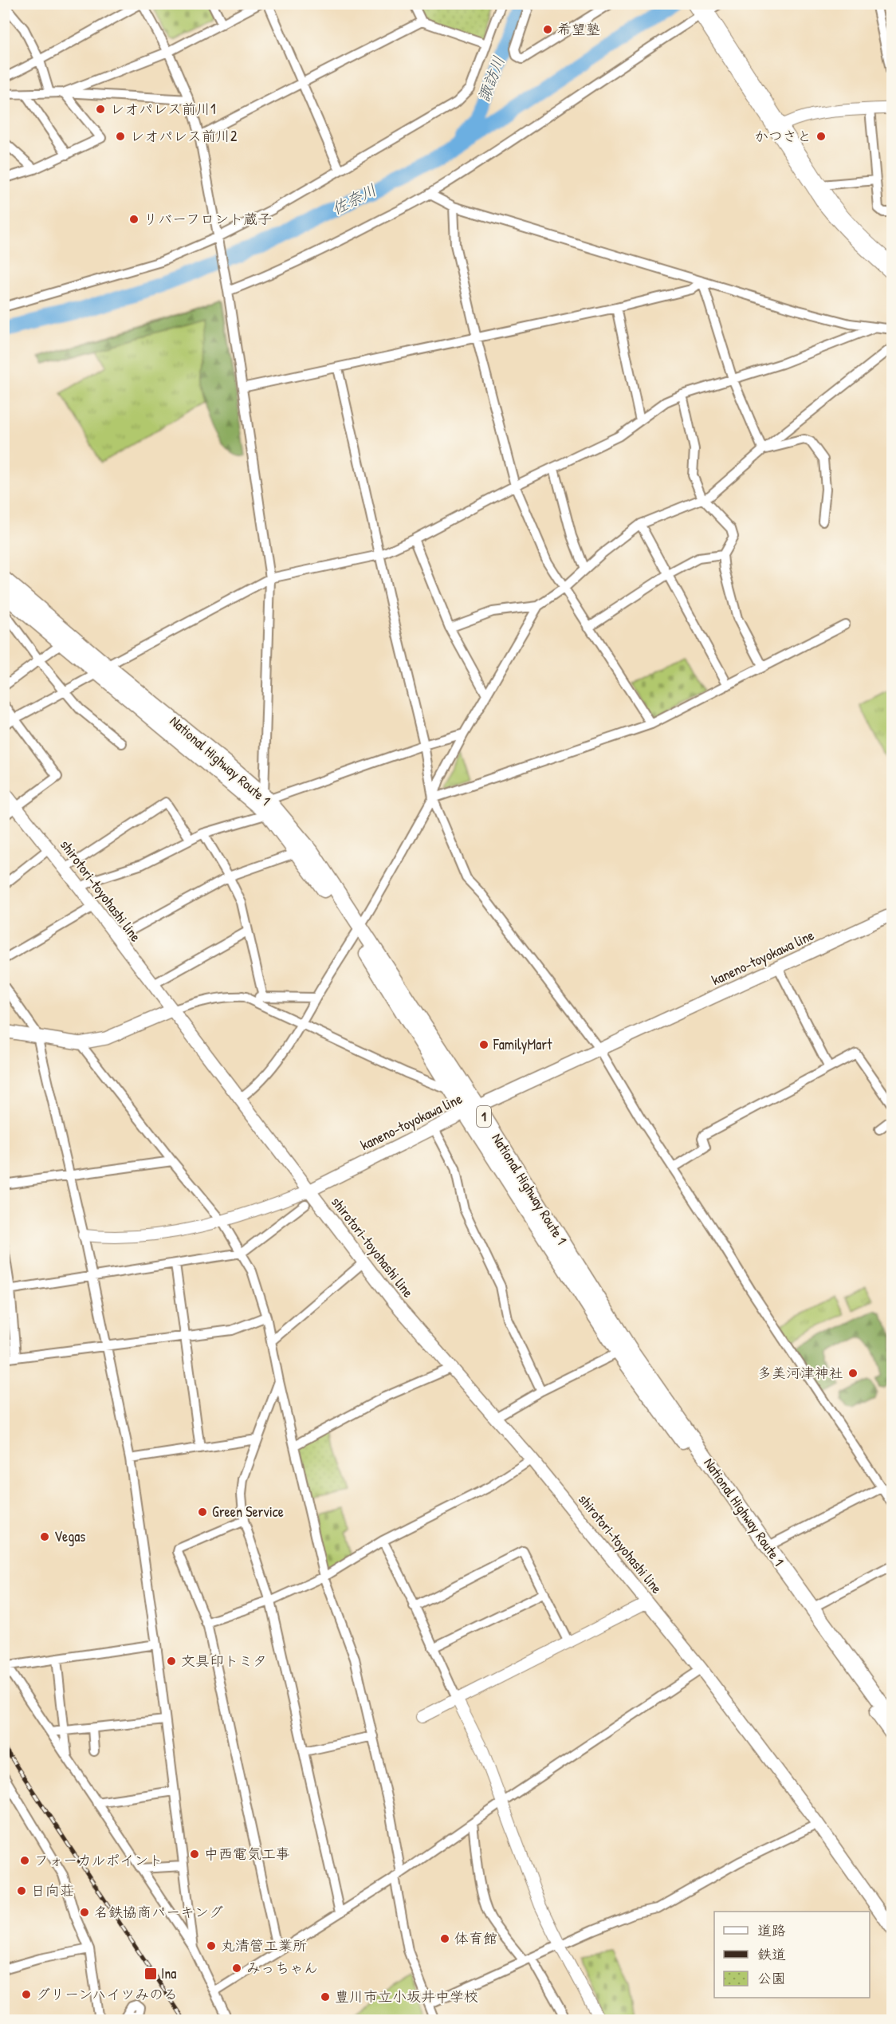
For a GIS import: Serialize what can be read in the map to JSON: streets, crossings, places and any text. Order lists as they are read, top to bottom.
{
  "streets": {
    "highway": ["National Highway Route 1", "1"],
    "main road": ["shirotori-toyohashi line", "kaneno-toyokawa line"]
  },
  "crossings": [
    ["National Highway Route 1", "kaneno-toyokawa line"],
    ["shirotori-toyohashi line", "kaneno-toyokawa line"]
  ],
  "water": ["諏訪川", "佐奈川"],
  "places": {
    "other": [
      "希望塾",
      "レオパレス前川1",
      "レオパレス前川2",
      "かつさと",
      "リバーフロント蔵子",
      "FamilyMart",
      "多美河津神社",
      "Green Service",
      "Vegas",
      "文具印トミタ",
      "中西電気工事",
      "フォーカルポイント",
      "日向荘",
      "名鉄協商パーキング",
      "体育館",
      "丸清管工業所",
      "みっちゃん",
      "グリーンハイツみのる",
      "豊川市立小坂井中学校"
    ],
    "transit": ["Ina"]
  },
  "legend": ["道路", "鉄道", "公園"]
}
